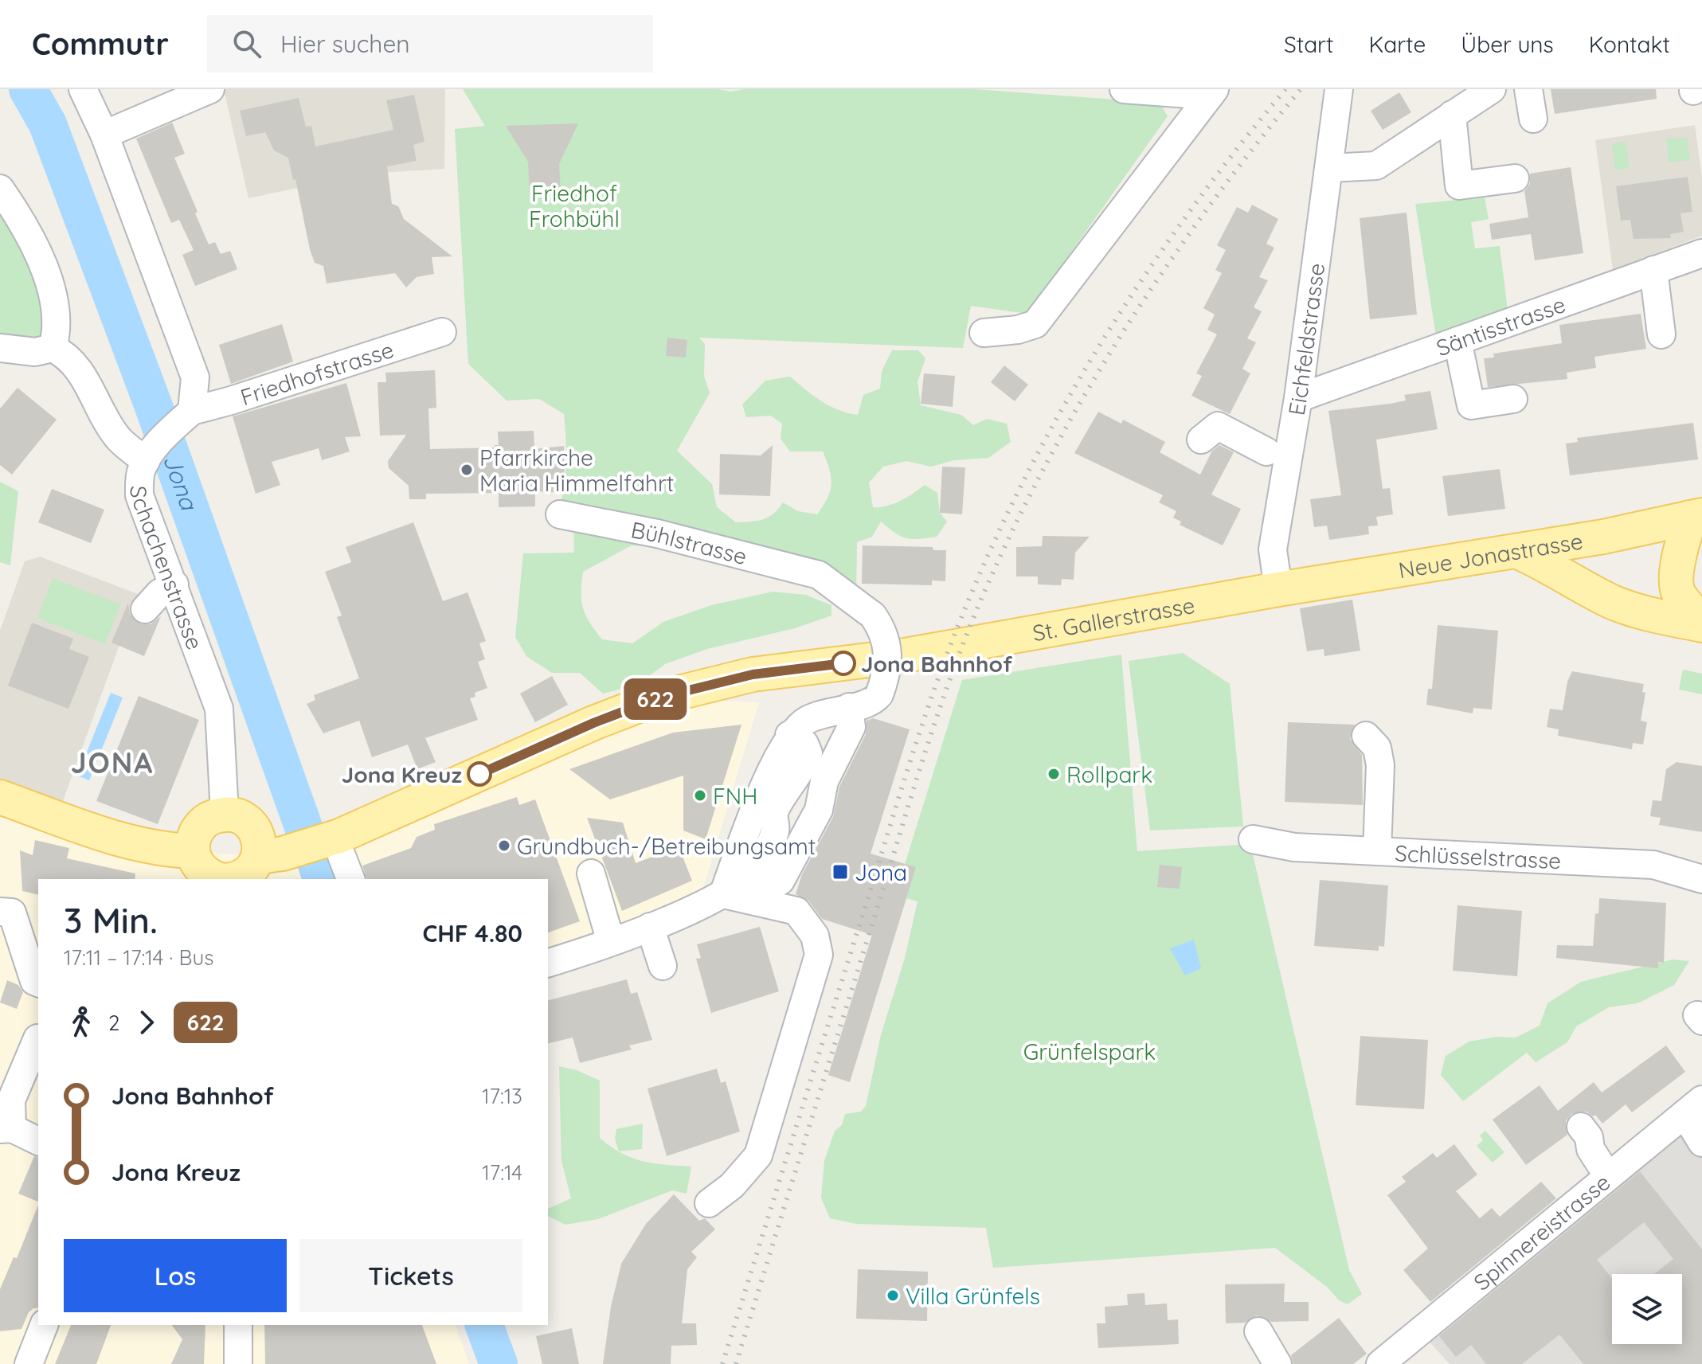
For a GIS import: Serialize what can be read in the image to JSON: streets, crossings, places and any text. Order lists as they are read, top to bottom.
{
  "streets": {
    "main road": ["Neue Jonastrasse", "St. Gallerstrasse"],
    "street": [
      "Säntisstrasse",
      "Eichfeldstrasse",
      "Friedhofstrasse",
      "Bühlstrasse",
      "Schachenstrasse",
      "Schlüsselstrasse",
      "Spinnereistrasse"
    ]
  },
  "crossings": [
    ["Säntisstrasse", "Eichfeldstrasse"],
    ["Eichfeldstrasse", "Neue Jonastrasse"],
    ["Eichfeldstrasse", "St. Gallerstrasse"],
    ["Friedhofstrasse", "Schachenstrasse"],
    ["Neue Jonastrasse", "St. Gallerstrasse"]
  ],
  "districts": ["JONA"],
  "water": ["Jona"],
  "parks": ["Friedhof Frohbühl", "Grünfelspark"],
  "places": {
    "other": [
      "Pfarrkirche Maria Himmelfahrt",
      "Jona Bahnhof",
      "Jona Kreuz",
      "Rollpark",
      "FNH",
      "Grundbuch-/Betreibungsamt",
      "Villa Grünfels"
    ],
    "transit": ["Jona"]
  },
  "lines": ["bus line 622"],
  "page": {
    "header": "Commutr",
    "search": "Hier suchen",
    "nav": [
      "Start",
      "Karte",
      "Über uns",
      "Kontakt"
    ],
    "on_map": "622",
    "heading": ["3 Min.", "17:11 – 17:14 · Bus", "CHF 4.80"],
    "legs": ["2", "622"],
    "list": [
      {
        "name": "Jona Bahnhof",
        "value": "17:13"
      },
      {
        "name": "Jona Kreuz",
        "value": "17:14"
      }
    ],
    "buttons": ["Los", "Tickets"]
  }
}
